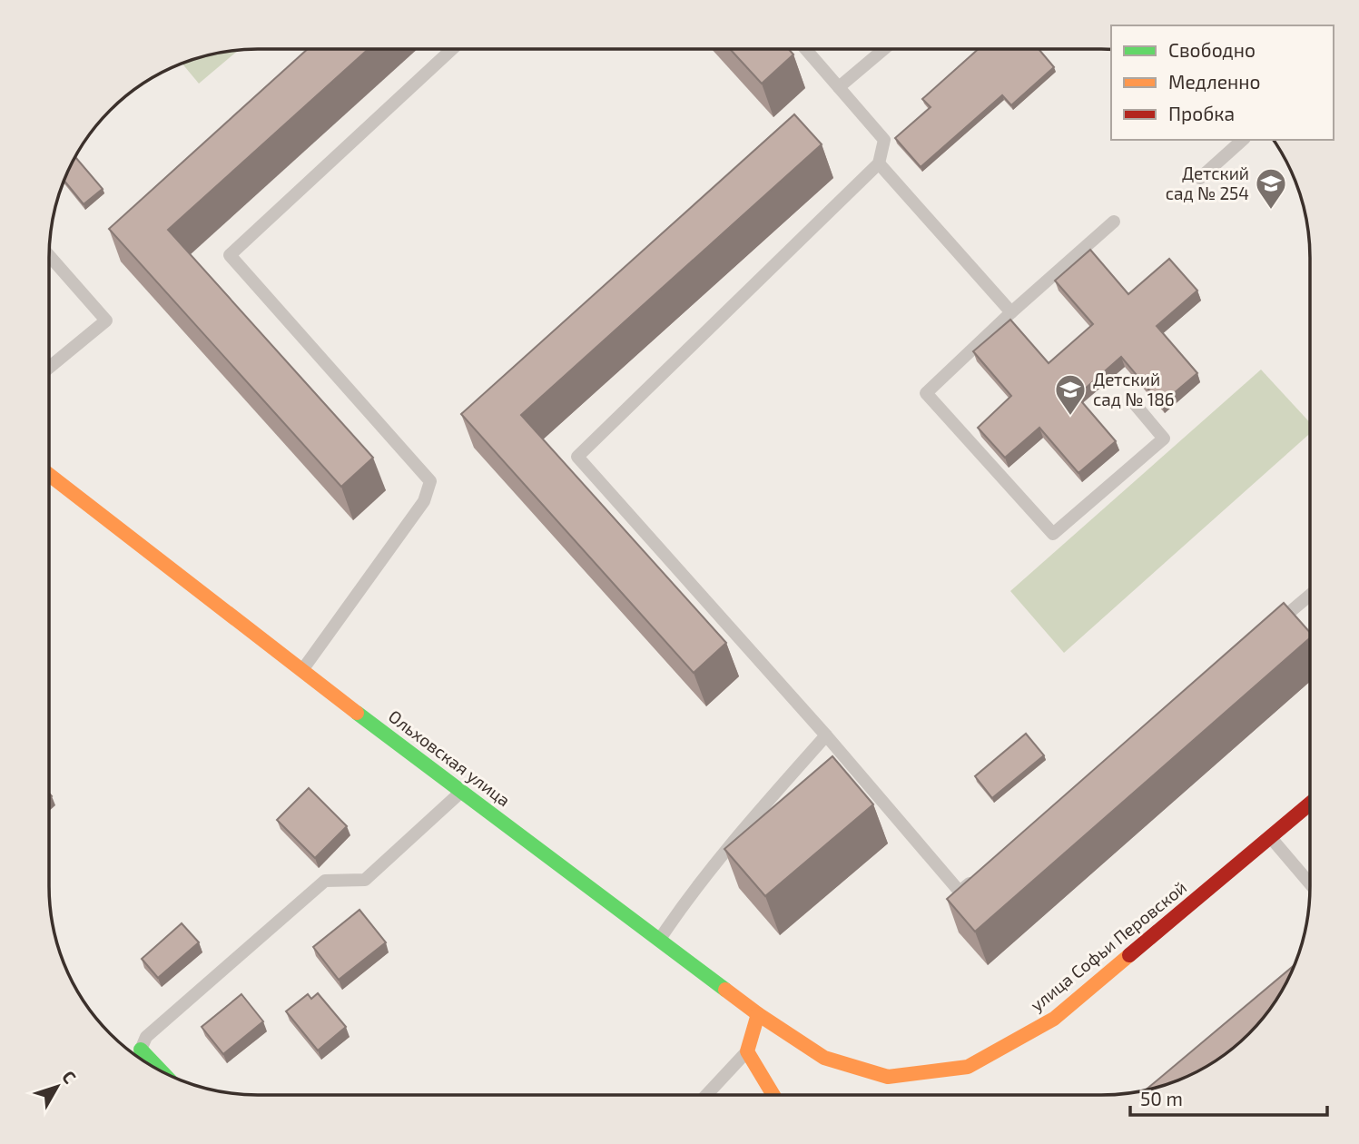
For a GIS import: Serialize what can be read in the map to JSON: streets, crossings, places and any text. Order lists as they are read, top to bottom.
{
  "streets": {
    "street": ["Ольховская улица", "улица Софьи Перовской"]
  },
  "crossings": [
    ["Ольховская улица", "улица Софьи Перовской"]
  ],
  "places": {
    "school or university": ["Детский сад № 254", "Детский сад № 186"]
  },
  "legend": ["Свободно", "Медленно", "Пробка"],
  "scale_bar": "50 m",
  "north": "top right"
}
